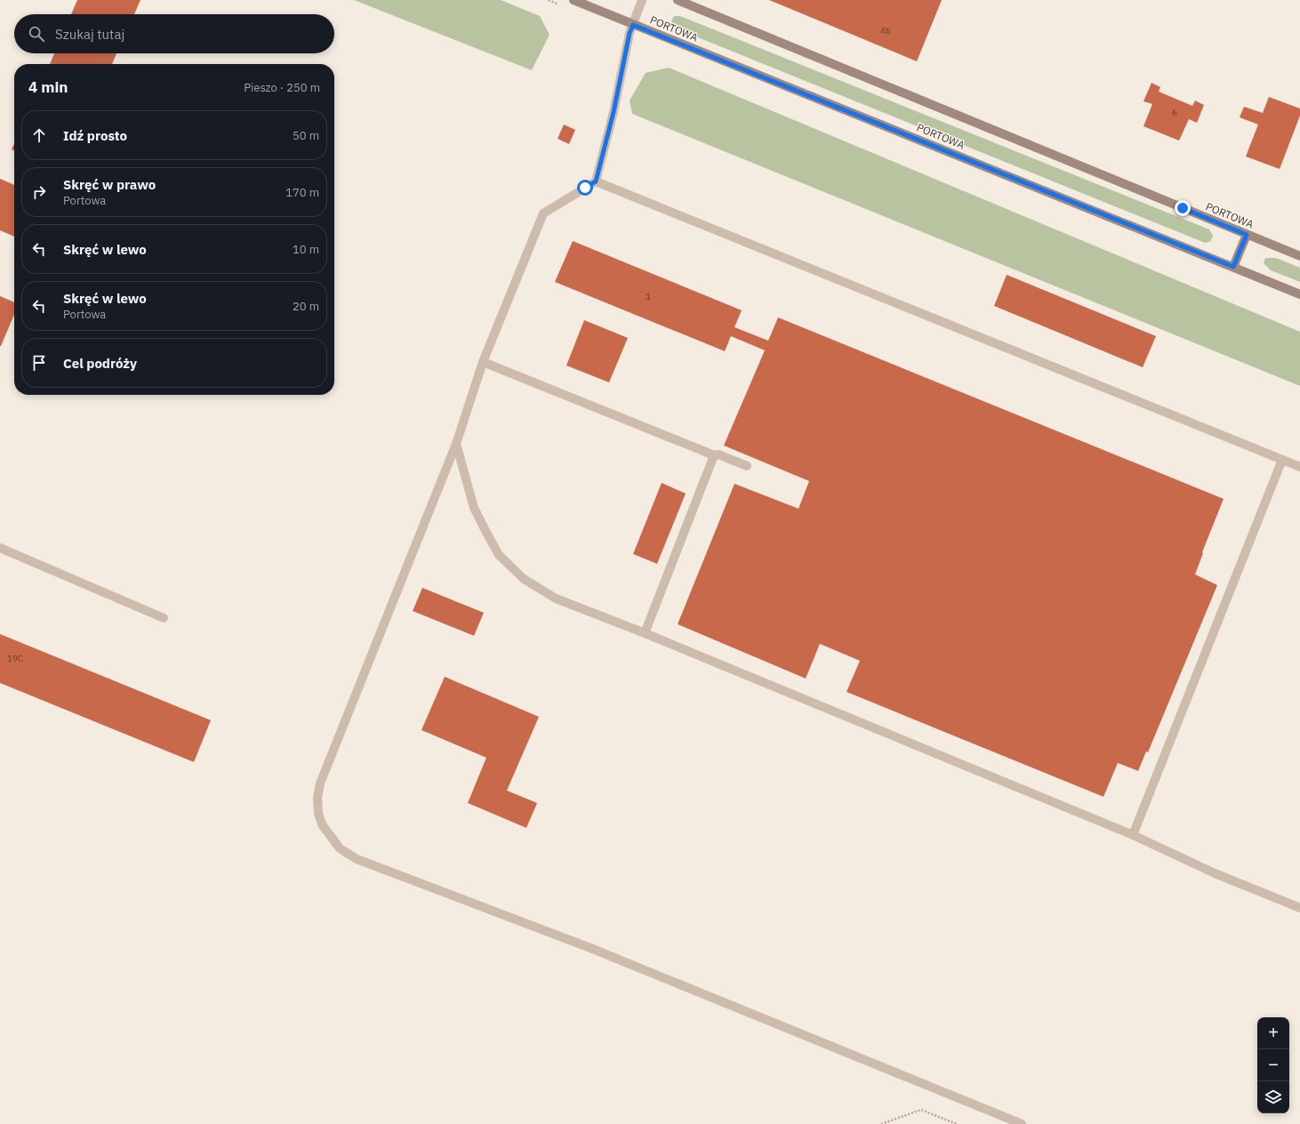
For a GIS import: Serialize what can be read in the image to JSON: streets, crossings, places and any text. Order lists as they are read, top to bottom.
{
  "streets": {
    "street": ["PORTOWA"]
  },
  "house_numbers": [
    "4b",
    "6",
    "1",
    "19C"
  ],
  "page": {
    "search": "Szukaj tutaj",
    "heading": ["4 min", "Pieszo · 250 m"],
    "list": [
      ["Idź prosto", "50 m"],
      ["Skręć w prawo", "Portowa", "170 m"],
      ["Skręć w lewo", "10 m"],
      ["Skręć w lewo", "Portowa", "20 m"],
      "Cel podróży"
    ],
    "map_buttons": ["+", "−"]
  }
}
